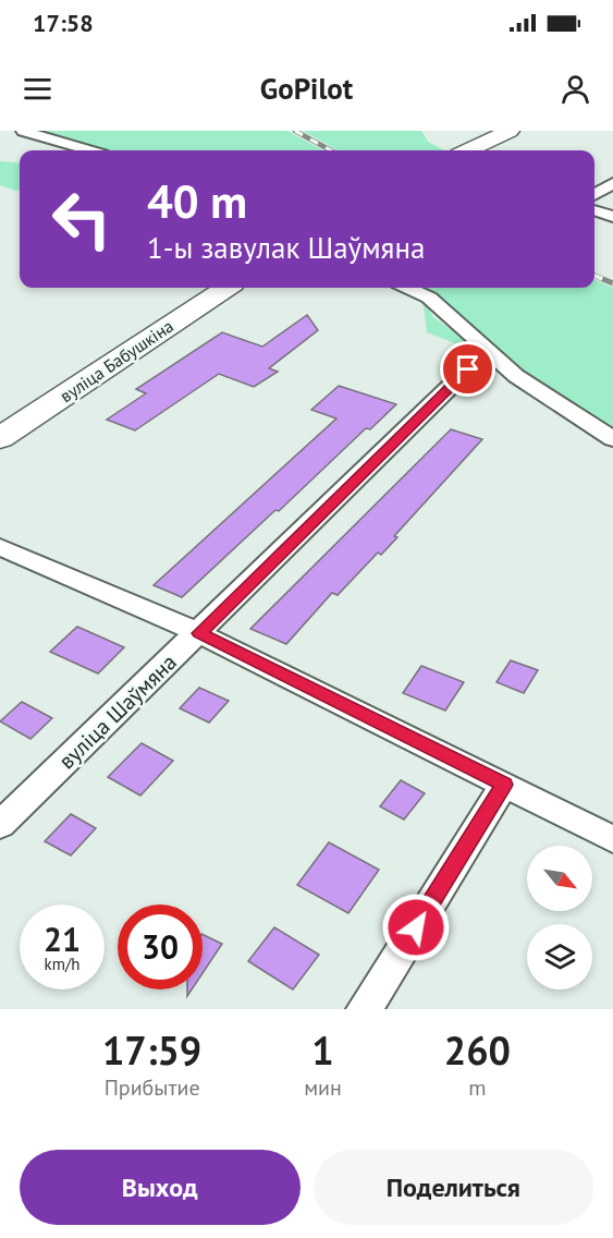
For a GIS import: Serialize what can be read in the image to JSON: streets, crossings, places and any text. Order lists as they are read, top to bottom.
{
  "streets": {
    "street": ["вуліца Бабушкіна", "вуліца Шаўмяна"]
  },
  "north": "bottom right",
  "page": {
    "status": "17:58",
    "header": "GoPilot",
    "turn": ["40 m", "1-ы завулак Шаўмяна"],
    "speed": "21 km/h",
    "limit": "30",
    "eta": [
      "17:59",
      "Прибытие",
      "1",
      "мин",
      "260",
      "m"
    ],
    "buttons": ["Выход", "Поделиться"]
  }
}
